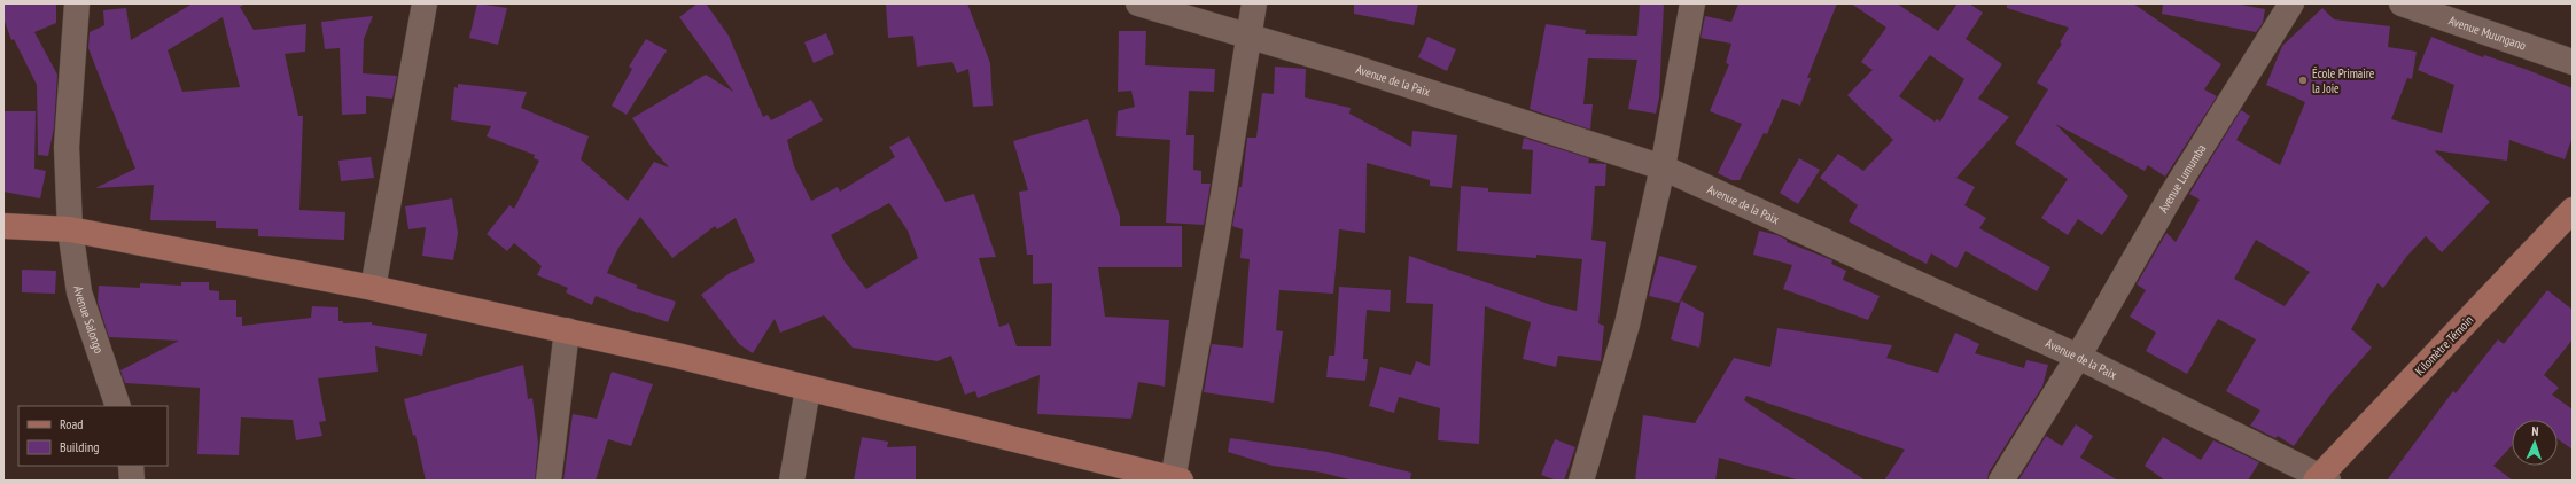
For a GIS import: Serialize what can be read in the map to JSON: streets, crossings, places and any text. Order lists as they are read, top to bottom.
{
  "streets": {
    "main road": ["Kilomètre Témoin"],
    "street": [
      "Avenue Muungano",
      "Avenue de la Paix",
      "Avenue Lumumba",
      "Avenue Salongo"
    ]
  },
  "crossings": [
    ["Avenue de la Paix", "Avenue Lumumba"],
    ["Avenue de la Paix", "Kilomètre Témoin"]
  ],
  "places": ["École Primaire la Joie"],
  "legend": ["Road", "Building"],
  "north": "top"
}
